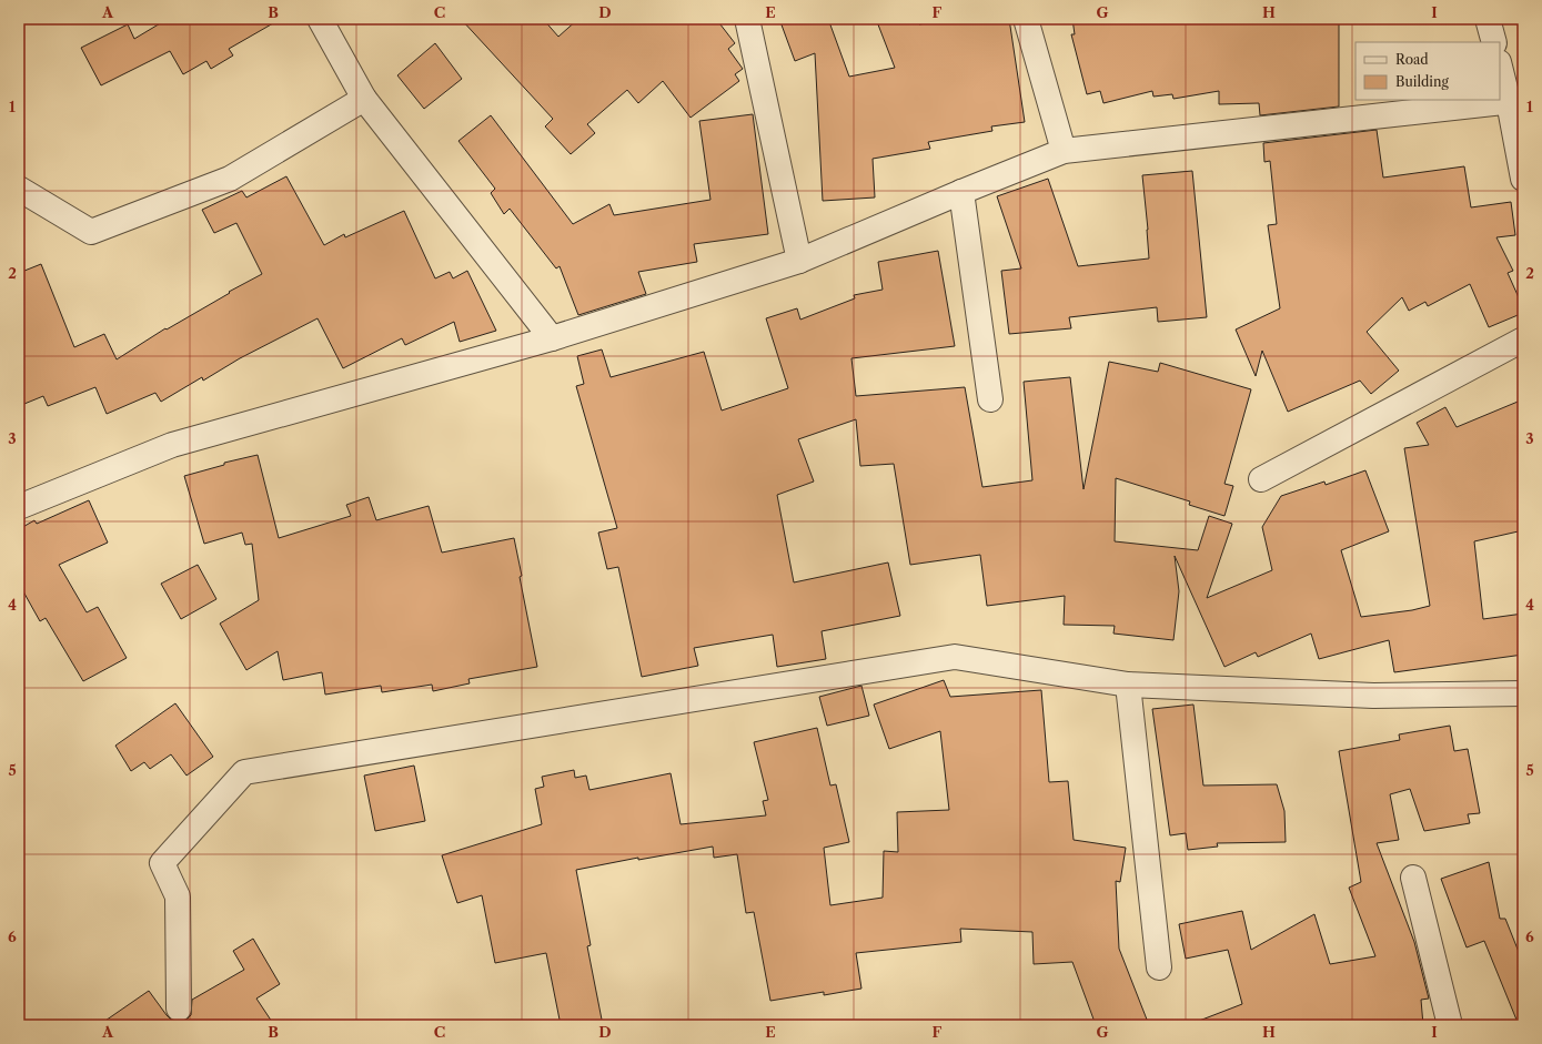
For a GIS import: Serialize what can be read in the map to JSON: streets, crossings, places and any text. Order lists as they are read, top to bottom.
{
  "legend": ["Road", "Building"],
  "grid": {
    "columns": [
      "A",
      "B",
      "C",
      "D",
      "E",
      "F",
      "G",
      "H",
      "I"
    ],
    "rows": [
      "1",
      "2",
      "3",
      "4",
      "5",
      "6"
    ]
  }
}
